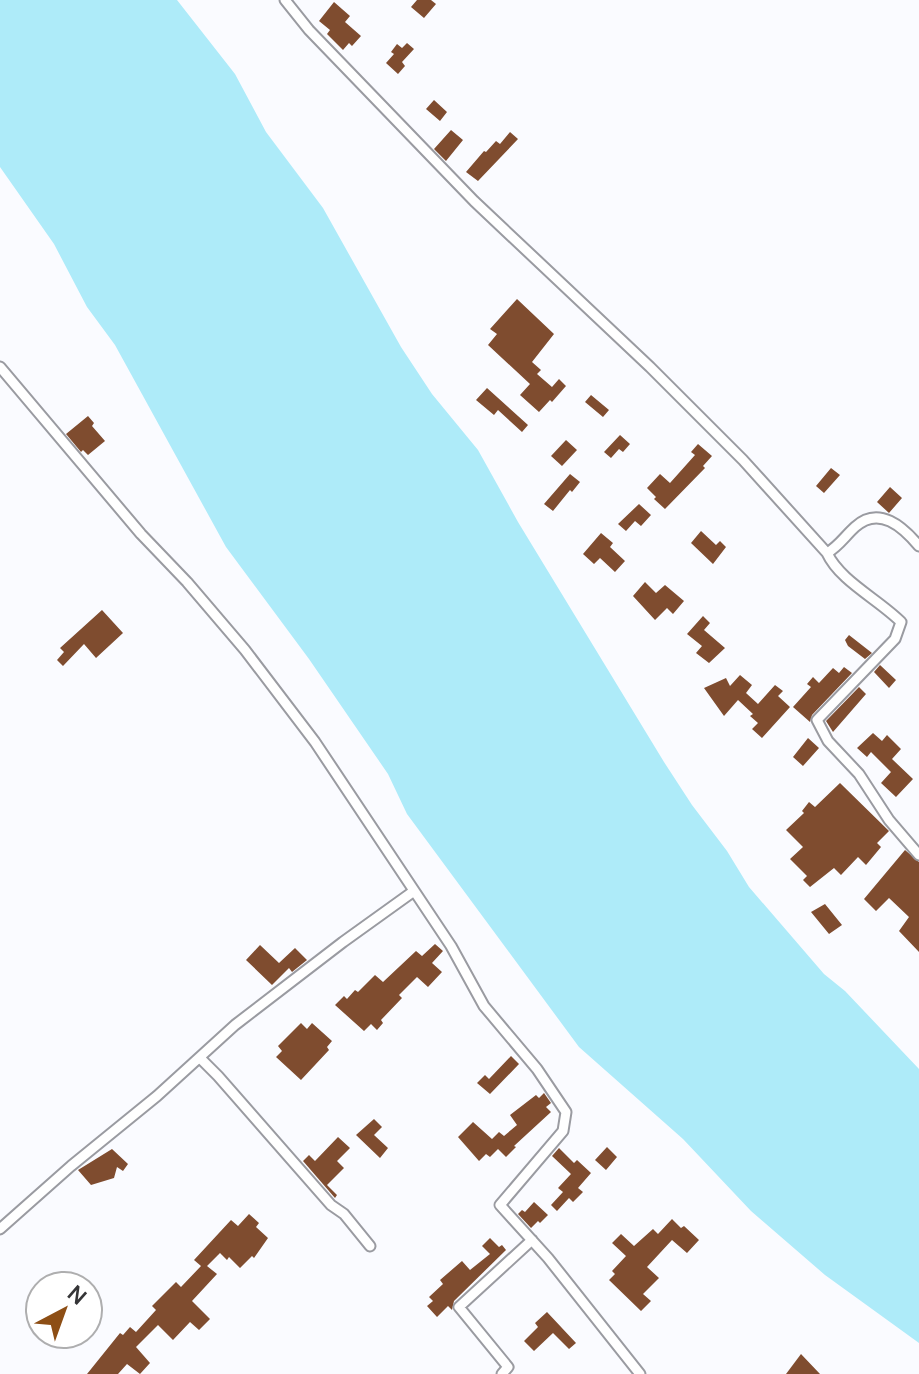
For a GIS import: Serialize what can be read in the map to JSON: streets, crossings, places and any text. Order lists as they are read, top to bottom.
{
  "north": "top right"
}
